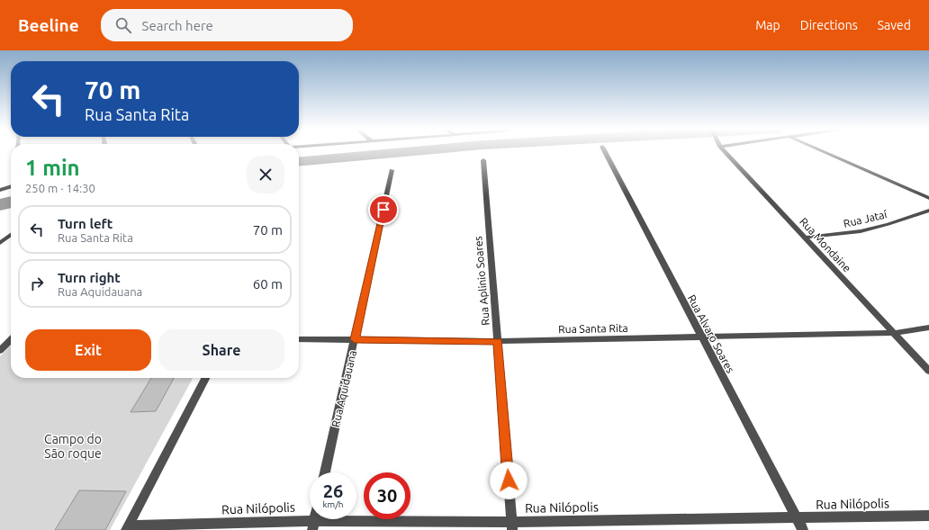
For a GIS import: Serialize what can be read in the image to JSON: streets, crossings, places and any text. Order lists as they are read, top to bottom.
{
  "streets": {
    "street": [
      "Rua Jataí",
      "Rua Mondaine",
      "Rua Aplinio Soares",
      "Rua Santa Rita",
      "Rua Alvaro Soares",
      "Rua Aquidauana",
      "Rua Nilópolis"
    ]
  },
  "crossings": [
    ["Rua Jataí", "Rua Mondaine"],
    ["Rua Mondaine", "Rua Santa Rita"],
    ["Rua Aplinio Soares", "Rua Santa Rita"],
    ["Rua Aplinio Soares", "Rua Nilópolis"],
    ["Rua Santa Rita", "Rua Alvaro Soares"],
    ["Rua Santa Rita", "Rua Aquidauana"],
    ["Rua Alvaro Soares", "Rua Nilópolis"]
  ],
  "parks": ["Campo do São roque"],
  "page": {
    "header": "Beeline",
    "search": "Search here",
    "nav": ["Map", "Directions", "Saved"],
    "turn": ["70 m", "Rua Santa Rita"],
    "heading": ["1 min", "250 m · 14:30"],
    "list": [
      {
        "name": "Turn left",
        "note": "Rua Santa Rita",
        "value": "70 m"
      },
      {
        "name": "Turn right",
        "note": "Rua Aquidauana",
        "value": "60 m"
      }
    ],
    "buttons": ["Exit", "Share"],
    "speed": "26 km/h",
    "limit": "30"
  }
}
